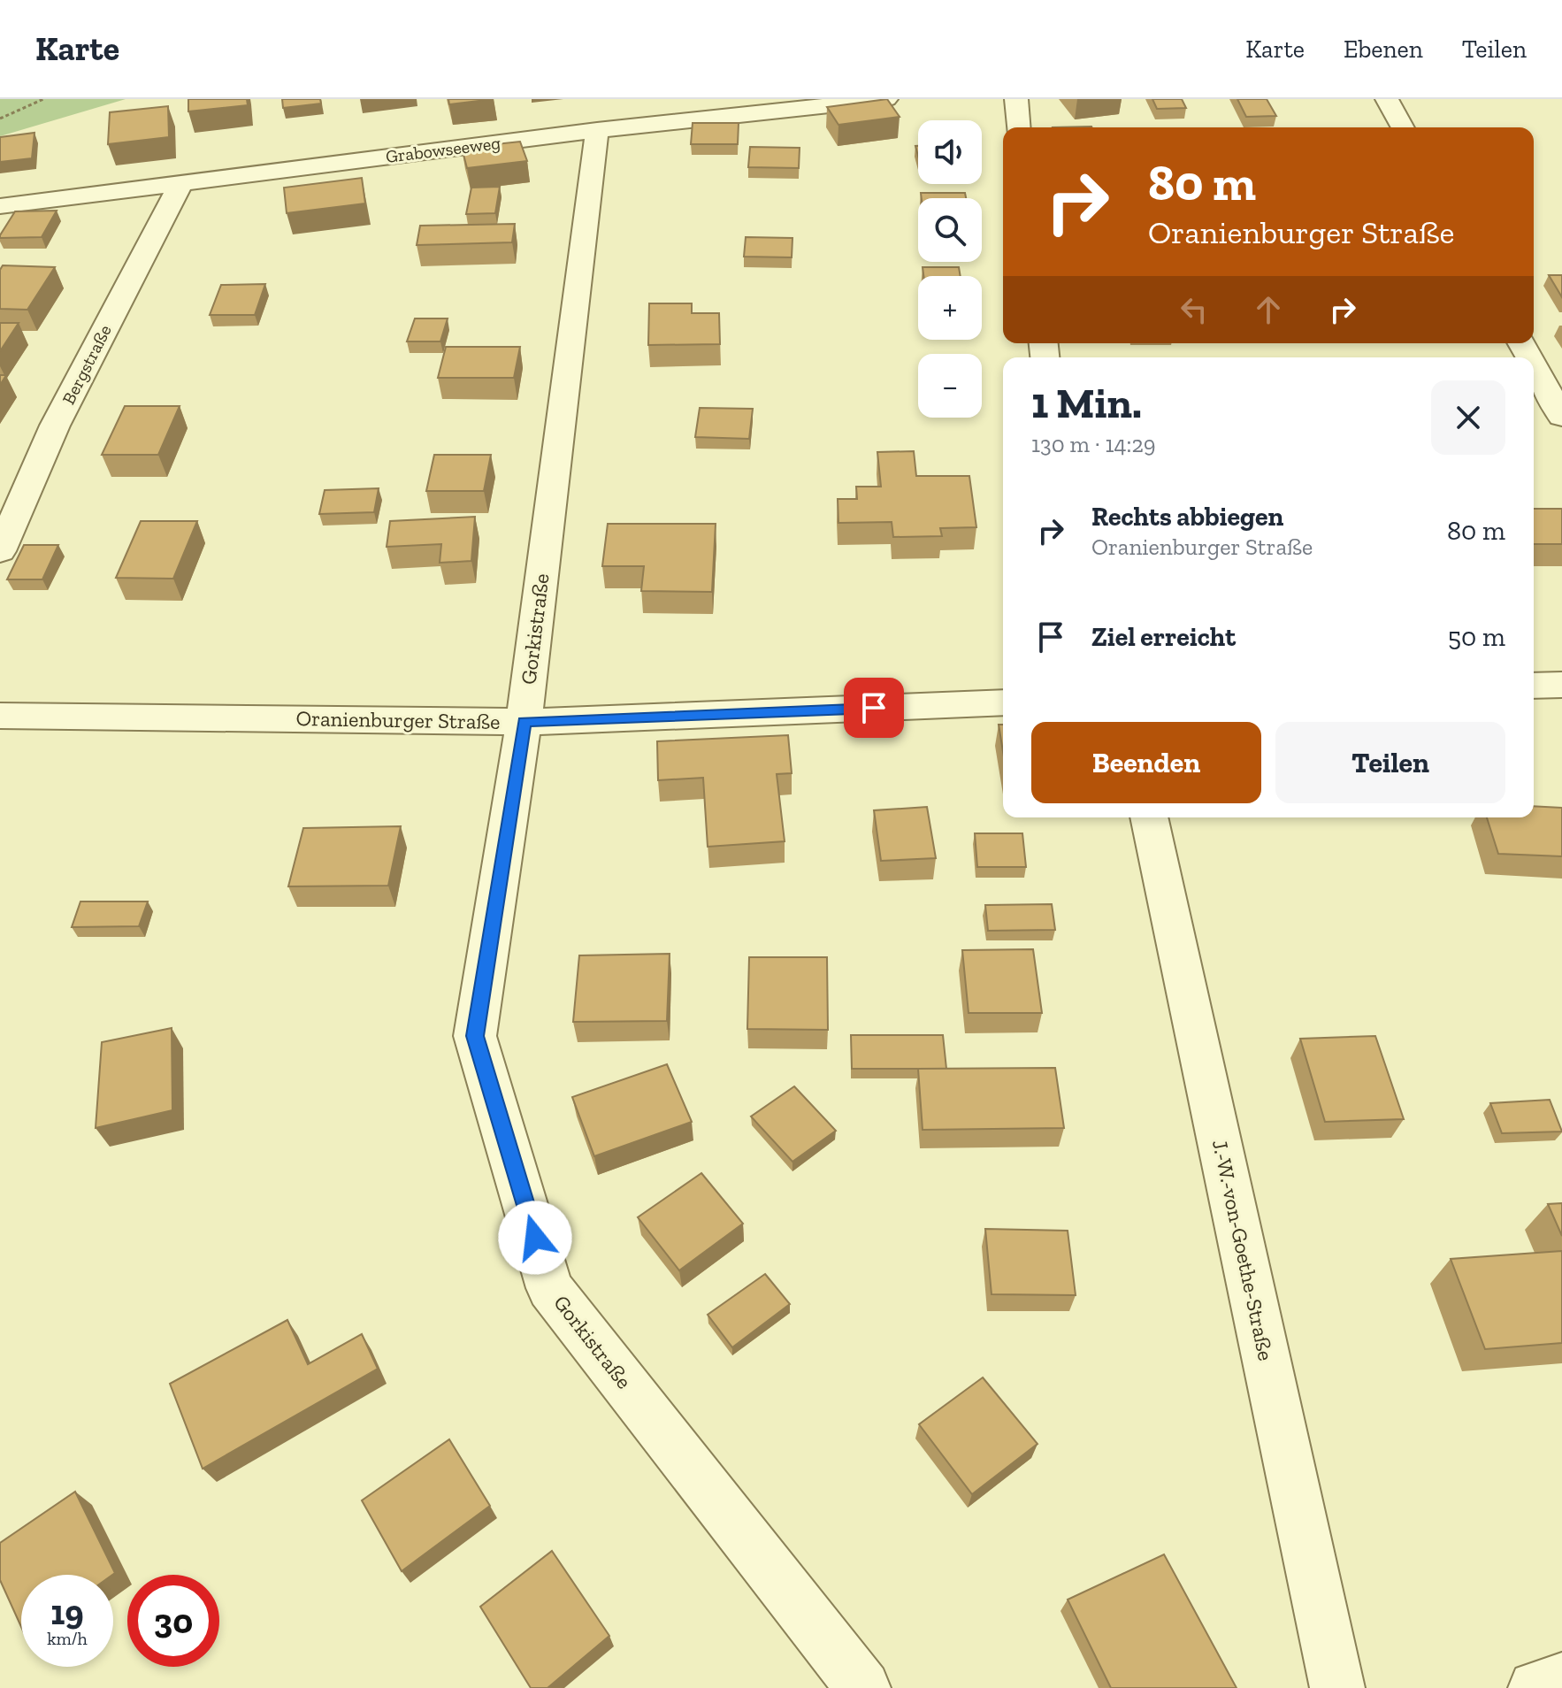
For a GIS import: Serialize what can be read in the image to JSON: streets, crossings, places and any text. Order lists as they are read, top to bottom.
{
  "streets": {
    "street": [
      "Grabowseeweg",
      "Bergstraße",
      "Gorkistraße",
      "Oranienburger Straße",
      "J.-W.-von-Goethe-Straße"
    ]
  },
  "crossings": [
    ["Grabowseeweg", "Bergstraße"],
    ["Grabowseeweg", "Gorkistraße"],
    ["Gorkistraße", "Oranienburger Straße"]
  ],
  "page": {
    "header": "Karte",
    "nav": ["Karte", "Ebenen", "Teilen"],
    "map_buttons": ["+", "−"],
    "turn": ["80 m", "Oranienburger Straße"],
    "heading": ["1 Min.", "130 m · 14:29"],
    "list": [
      {
        "name": "Rechts abbiegen",
        "note": "Oranienburger Straße",
        "value": "80 m"
      },
      {
        "name": "Ziel erreicht",
        "value": "50 m"
      }
    ],
    "buttons": ["Beenden", "Teilen"],
    "speed": "19 km/h",
    "limit": "30"
  }
}
